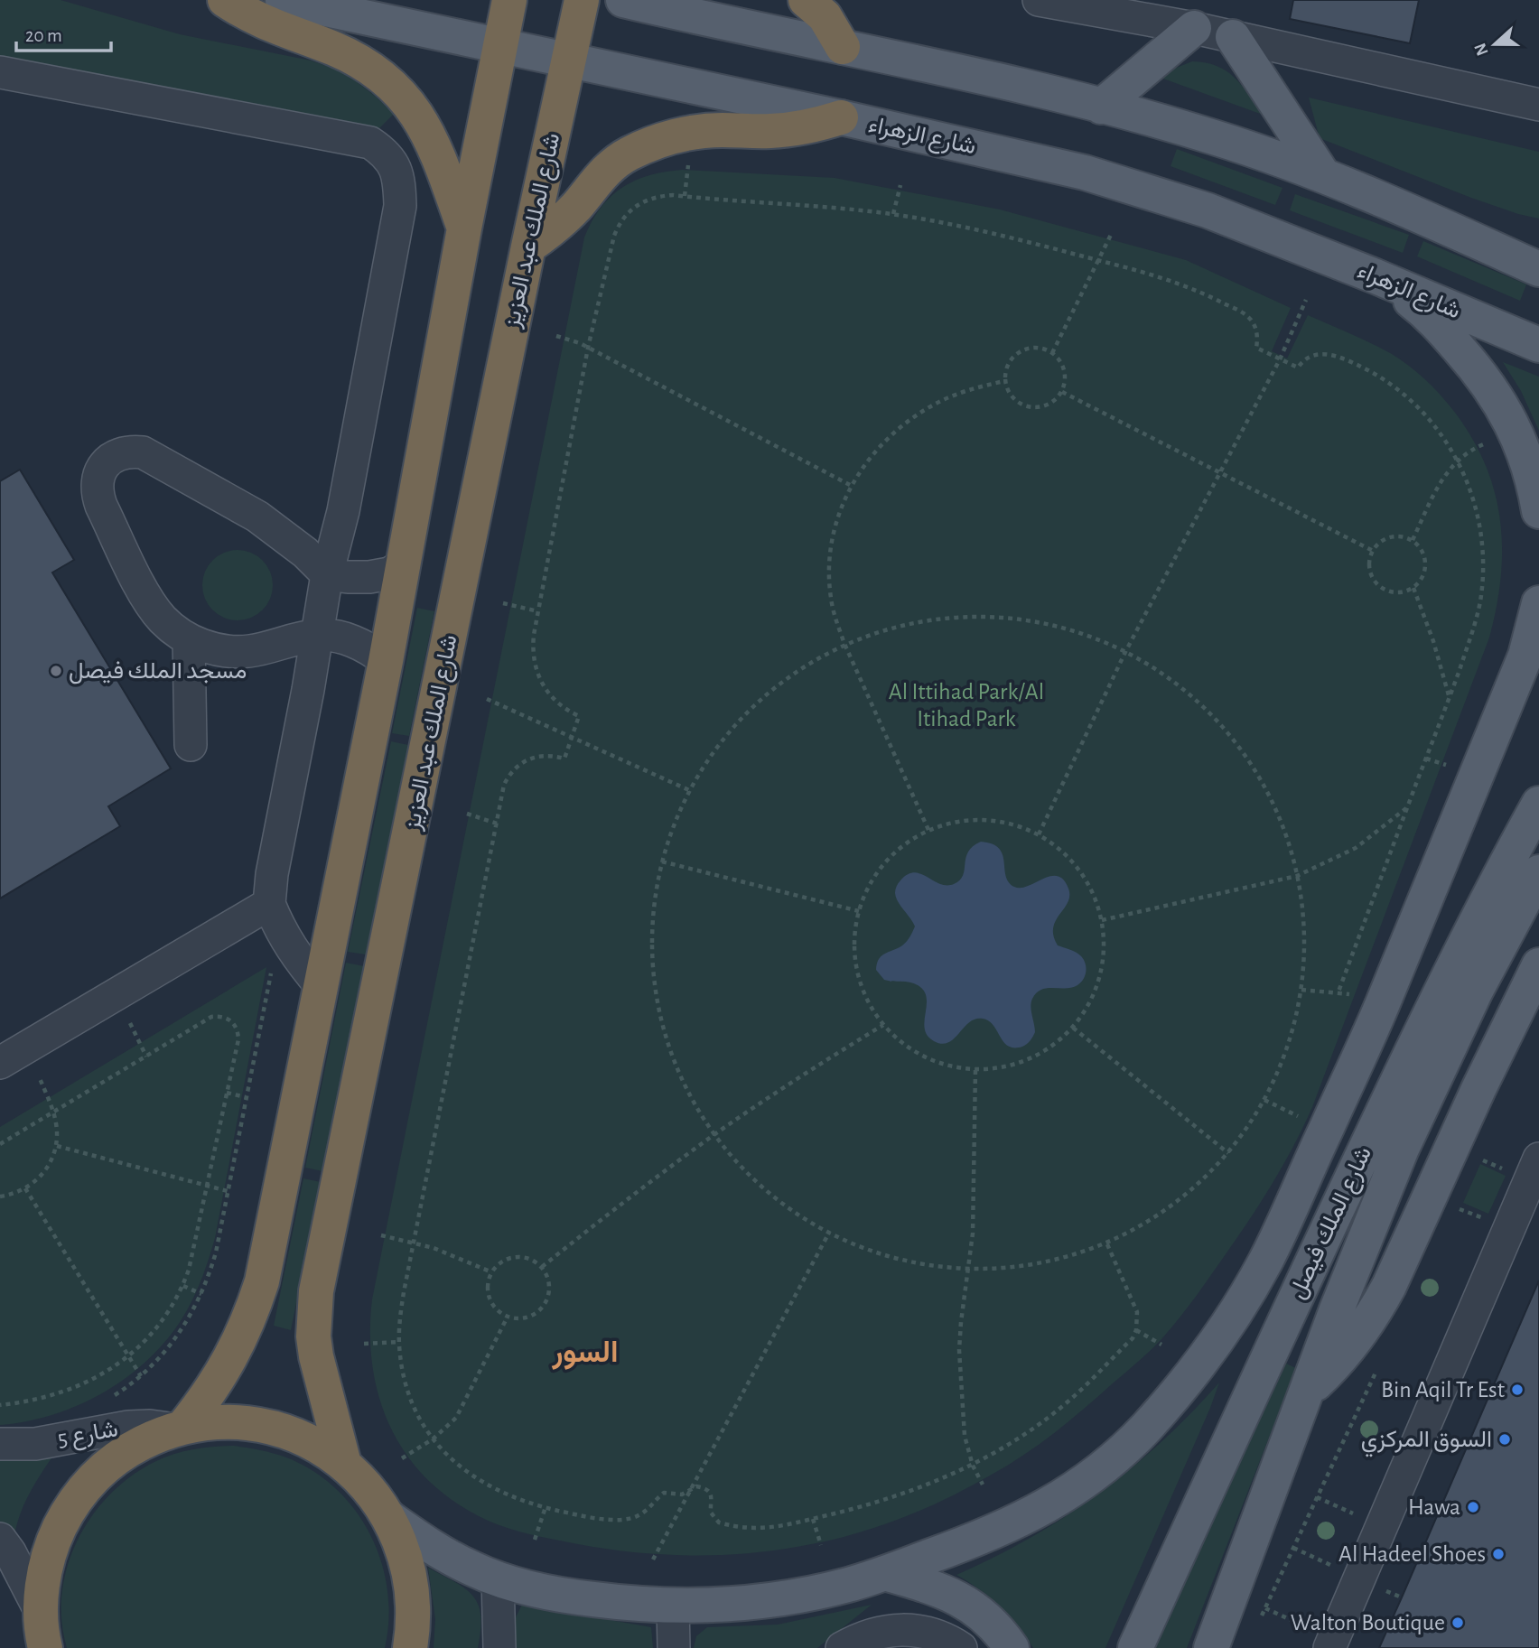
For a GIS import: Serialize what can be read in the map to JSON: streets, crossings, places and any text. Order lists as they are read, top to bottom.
{
  "streets": {
    "highway": ["شارع الملك عبد العزيز"],
    "main road": ["شارع الزهراء", "شارع الملك فيصل"],
    "street": ["شارع 5"]
  },
  "crossings": [
    ["شارع الزهراء", "شارع الملك عبد العزيز"]
  ],
  "districts": ["السور"],
  "parks": ["Al Ittihad Park/Al Itihad Park"],
  "places": [
    "مسجد الملك فيصل",
    "Bin Aqil Tr Est",
    "السوق المركزي",
    "Hawa",
    "Al Hadeel Shoes",
    "Walton Boutique"
  ],
  "scale_bar": "20 m",
  "north": "left"
}
